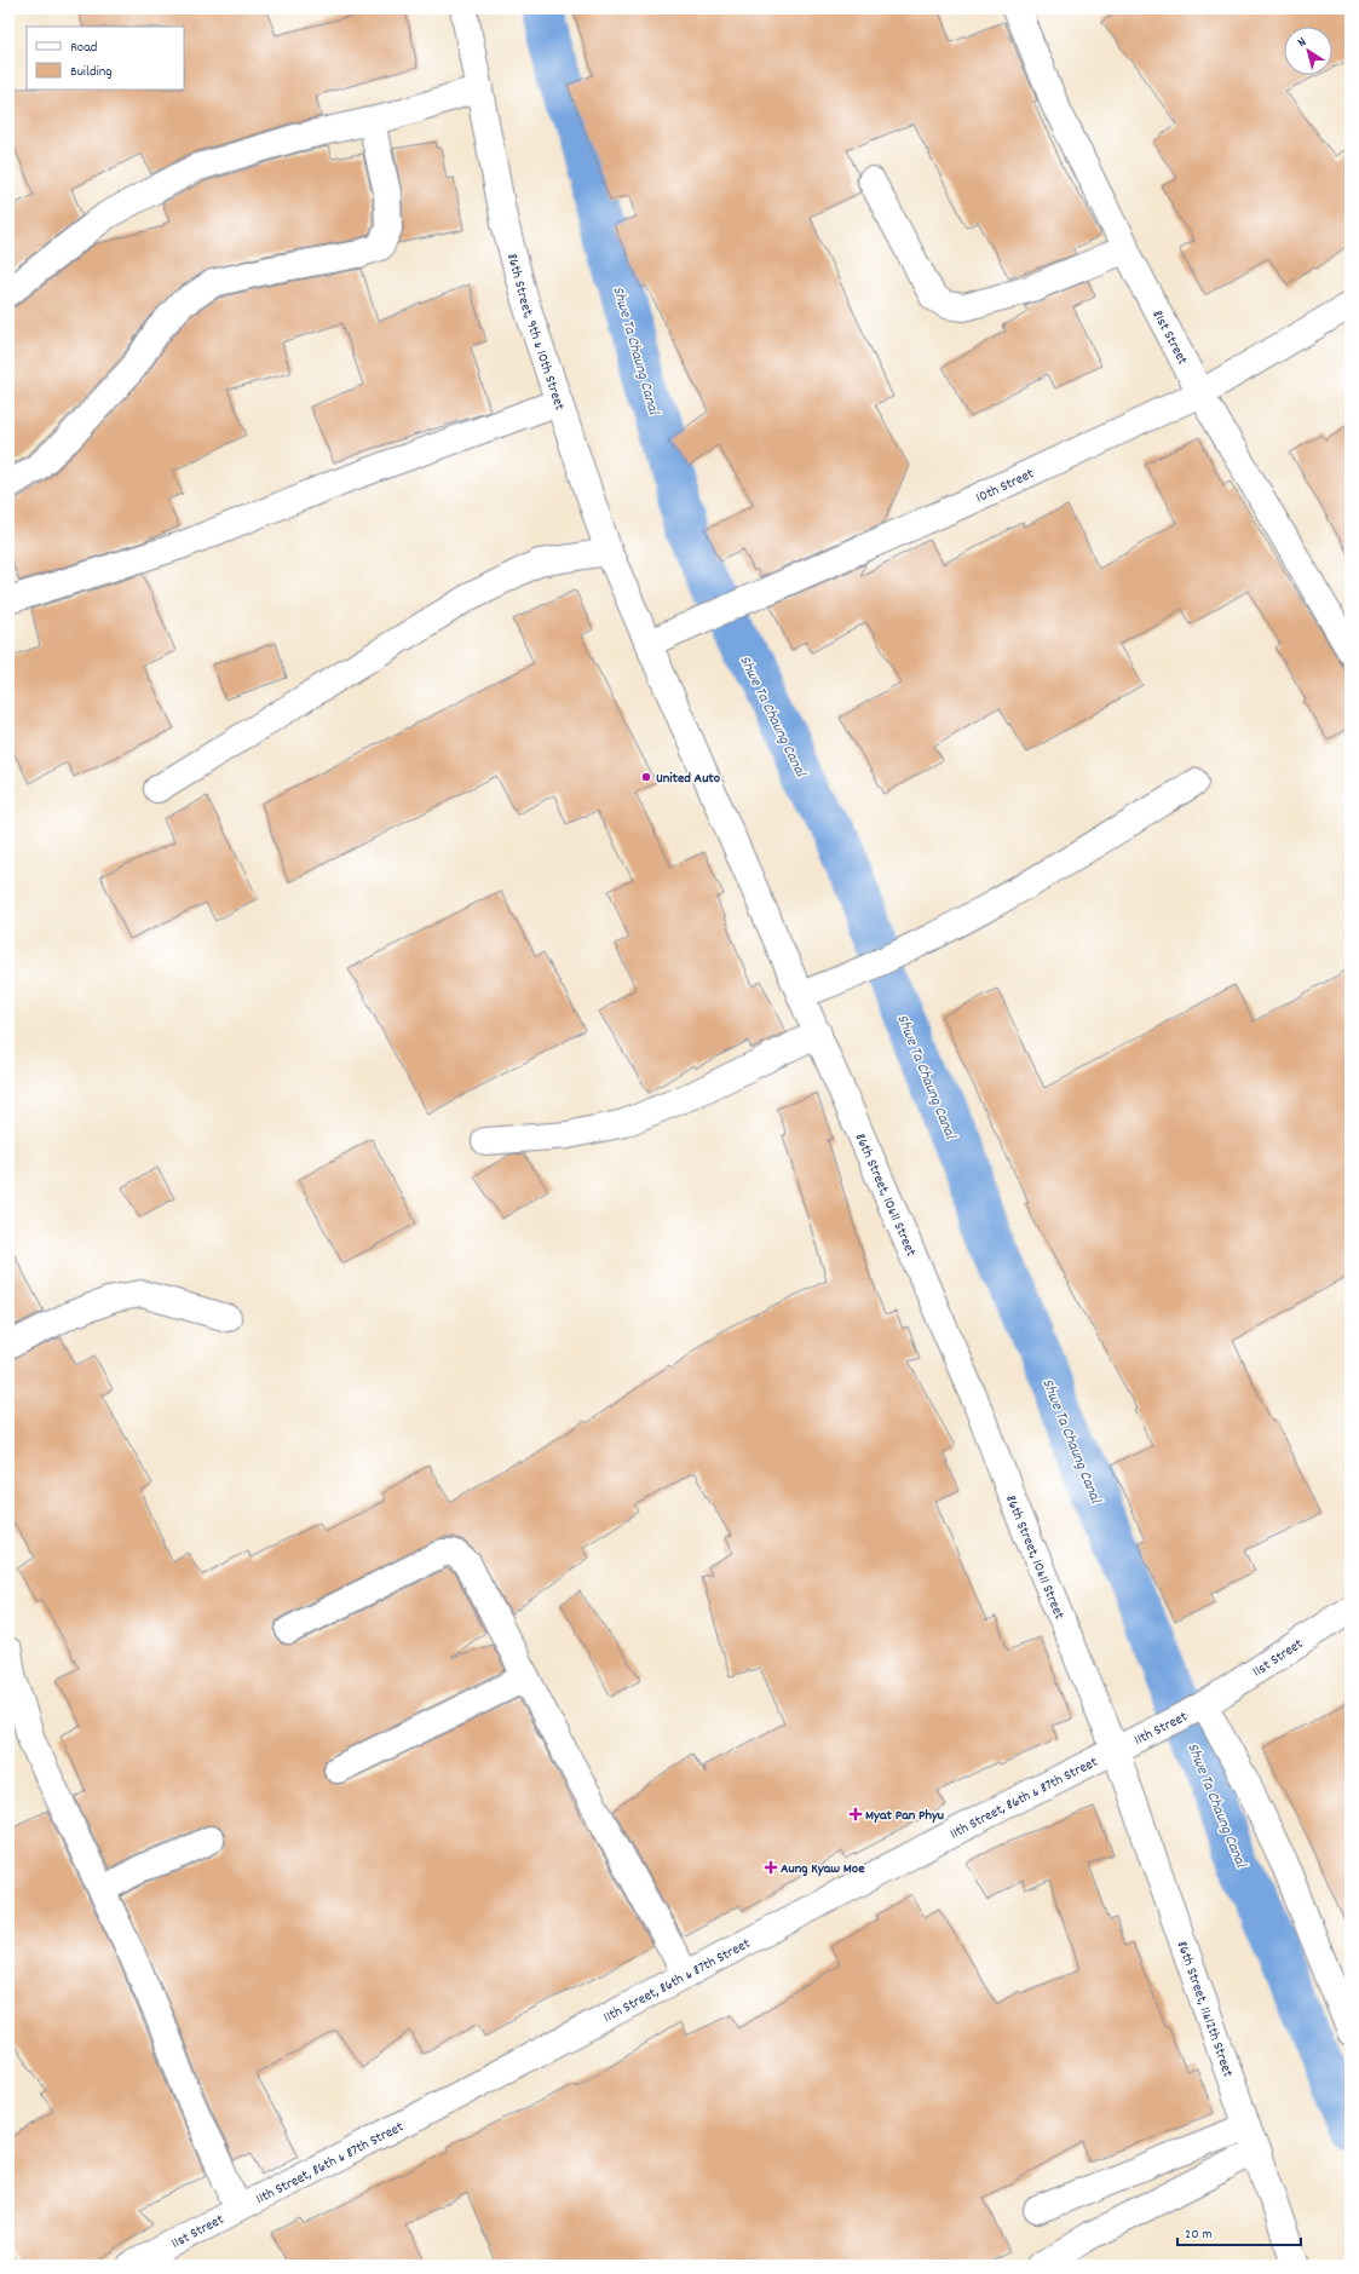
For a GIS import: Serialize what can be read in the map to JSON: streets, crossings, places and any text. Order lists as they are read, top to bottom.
{
  "streets": {
    "street": [
      "86th Street, 9th & 10th Street",
      "81st Street",
      "10th Street",
      "86th Street, 10&11 Street",
      "11st Street",
      "11th Street",
      "11th Street, 86th & 87th Street",
      "86th Street, 11&12th Street"
    ]
  },
  "crossings": [
    ["86th Street, 9th & 10th Street", "10th Street"],
    ["86th Street, 9th & 10th Street", "86th Street, 10&11 Street"],
    ["81st Street", "10th Street"],
    ["10th Street", "86th Street, 10&11 Street"],
    ["86th Street, 10&11 Street", "11th Street"],
    ["86th Street, 10&11 Street", "11th Street, 86th & 87th Street"],
    ["86th Street, 10&11 Street", "86th Street, 11&12th Street"],
    ["11st Street", "11th Street"],
    ["11st Street", "11th Street, 86th & 87th Street"],
    ["11th Street", "11th Street, 86th & 87th Street"],
    ["11th Street", "86th Street, 11&12th Street"],
    ["11th Street, 86th & 87th Street", "86th Street, 11&12th Street"]
  ],
  "water": ["Shwe Ta Chaung Canal"],
  "places": {
    "other": ["United Auto"],
    "health": ["Myat Pan Phyu", "Aung Kyaw Moe"]
  },
  "legend": ["Road", "Building"],
  "scale_bar": "20 m",
  "north": "top left"
}
